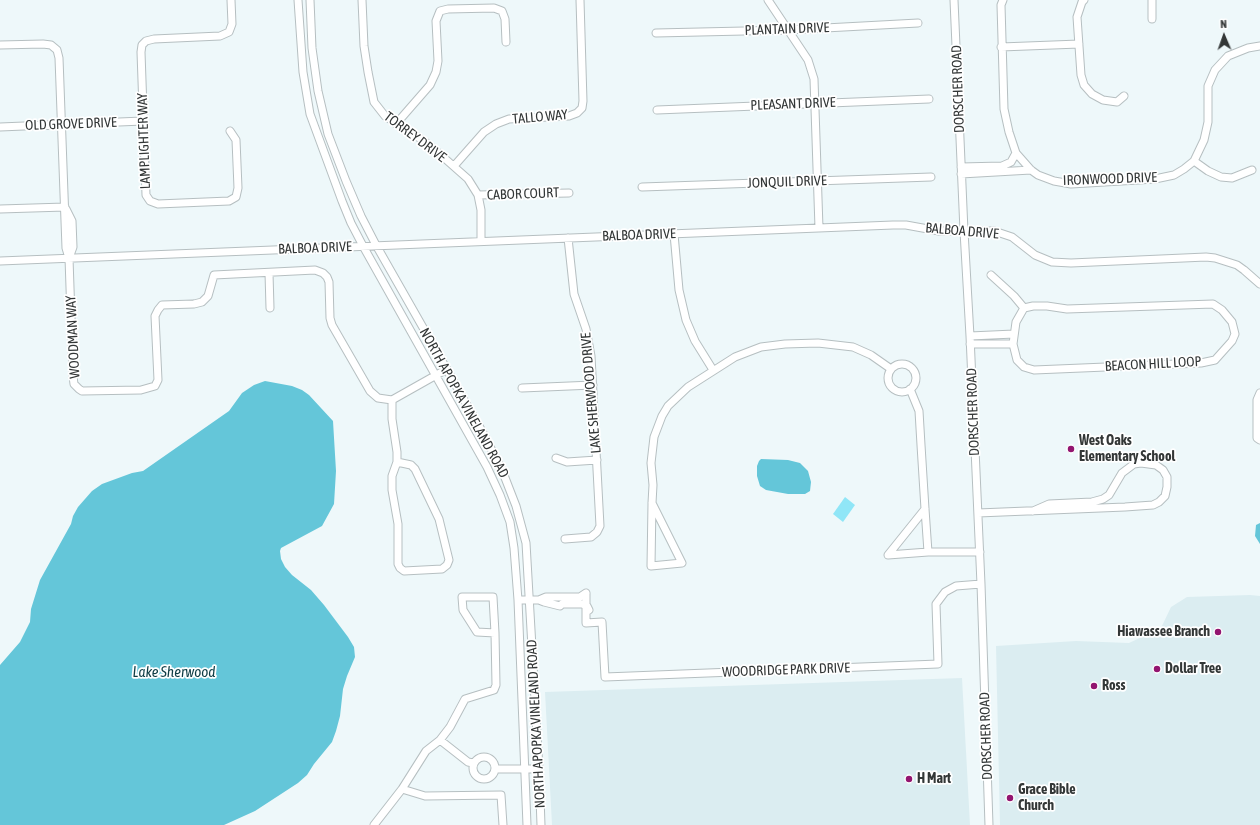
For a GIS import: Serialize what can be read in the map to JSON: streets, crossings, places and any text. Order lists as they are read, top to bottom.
{
  "streets": {
    "street": [
      "PLANTAIN DRIVE",
      "DORSCHER ROAD",
      "PLEASANT DRIVE",
      "TALLO WAY",
      "OLD GROVE DRIVE",
      "TORREY DRIVE",
      "LAMPLIGHTER WAY",
      "IRONWOOD DRIVE",
      "JONQUIL DRIVE",
      "CABOR COURT",
      "BALBOA DRIVE",
      "WOODMAN WAY",
      "BEACON HILL LOOP",
      "LAKE SHERWOOD DRIVE",
      "NORTH APOPKA VINELAND ROAD",
      "WOODRIDGE PARK DRIVE"
    ]
  },
  "crossings": [
    ["DORSCHER ROAD", "BALBOA DRIVE"],
    ["DORSCHER ROAD", "WOODRIDGE PARK DRIVE"],
    ["TALLO WAY", "TORREY DRIVE"],
    ["OLD GROVE DRIVE", "LAMPLIGHTER WAY"],
    ["OLD GROVE DRIVE", "WOODMAN WAY"],
    ["TORREY DRIVE", "CABOR COURT"],
    ["TORREY DRIVE", "BALBOA DRIVE"],
    ["BALBOA DRIVE", "WOODMAN WAY"],
    ["BALBOA DRIVE", "LAKE SHERWOOD DRIVE"],
    ["BALBOA DRIVE", "NORTH APOPKA VINELAND ROAD"],
    ["NORTH APOPKA VINELAND ROAD", "WOODRIDGE PARK DRIVE"]
  ],
  "water": ["Lake Sherwood"],
  "places": [
    "West Oaks Elementary School",
    "Hiawassee Branch",
    "Dollar Tree",
    "Ross",
    "H Mart",
    "Grace Bible Church"
  ],
  "north": "top"
}
